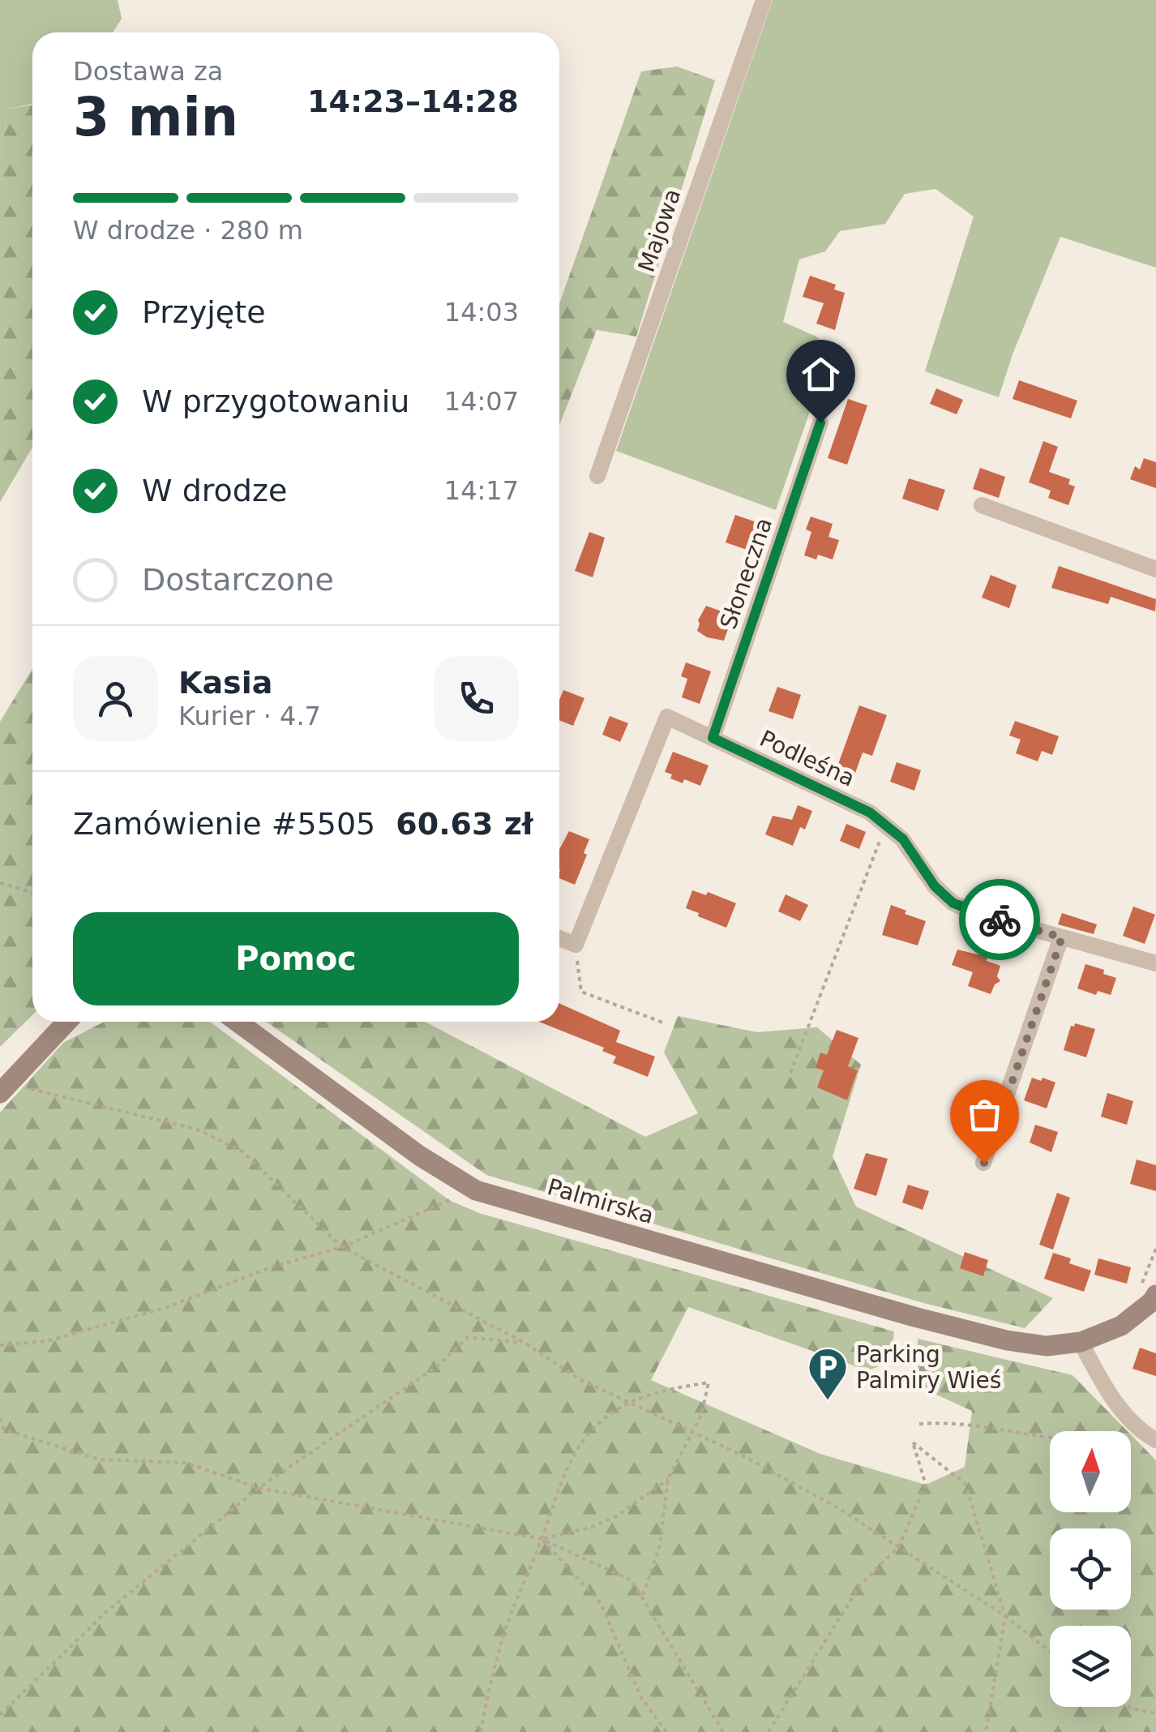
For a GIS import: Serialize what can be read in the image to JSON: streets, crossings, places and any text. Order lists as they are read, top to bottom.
{
  "streets": {
    "street": [
      "Majowa",
      "Słoneczna",
      "Podleśna",
      "Palmirska"
    ]
  },
  "crossings": [
    ["Słoneczna", "Podleśna"]
  ],
  "places": {
    "parking": ["Parking Palmiry Wieś"]
  },
  "north": "top",
  "page": {
    "heading": ["3 min", "Dostawa za", "14:23–14:28"],
    "panel": [
      "Kasia",
      "Kurier · 4.7",
      "Zamówienie #5505",
      "60.63 zł"
    ],
    "bar": "W drodze · 280 m",
    "list": [
      ["Przyjęte", "14:03"],
      ["W przygotowaniu", "14:07"],
      ["W drodze", "14:17"],
      "Dostarczone"
    ],
    "buttons": "Pomoc"
  }
}
